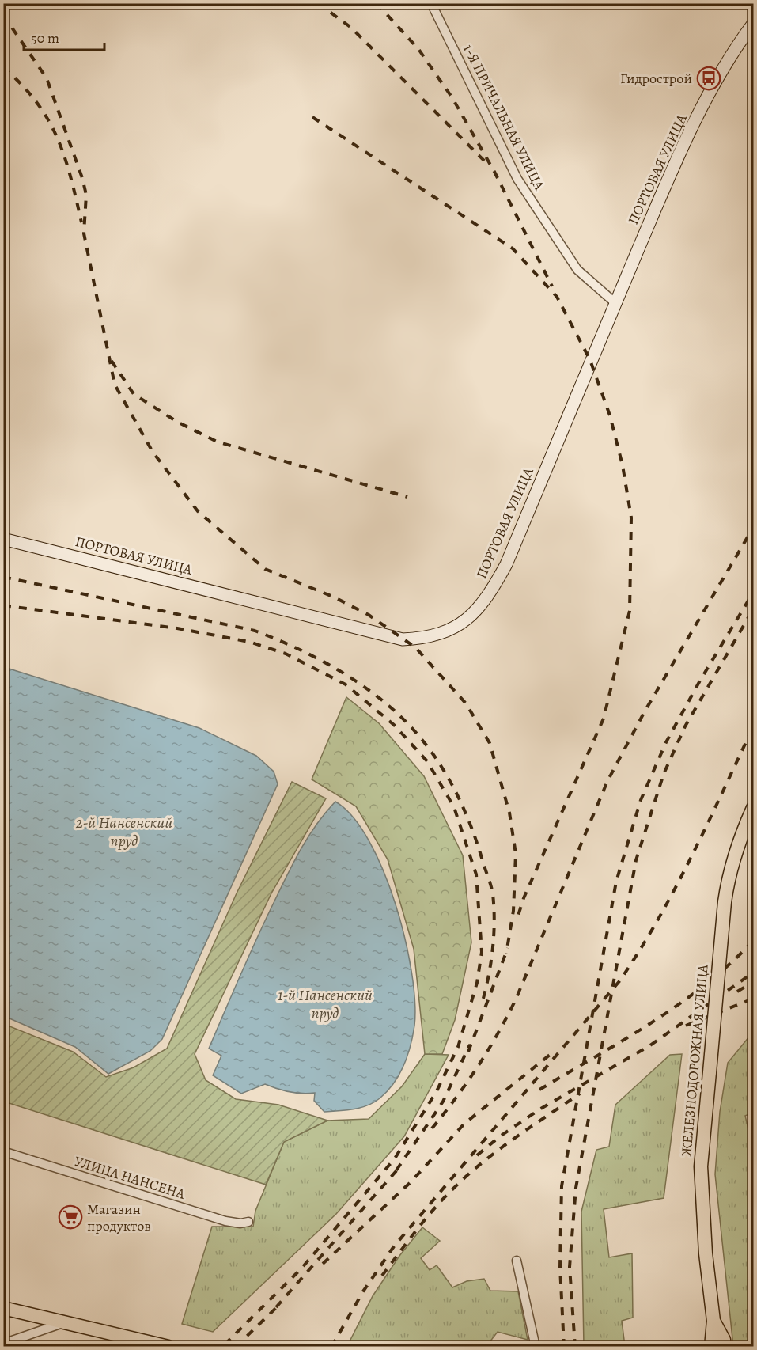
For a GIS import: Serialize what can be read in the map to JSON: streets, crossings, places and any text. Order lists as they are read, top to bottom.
{
  "streets": {
    "main road": ["ПОРТОВАЯ УЛИЦА", "ЖЕЛЕЗНОДОРОЖНАЯ УЛИЦА"],
    "street": ["1-Я ПРИЧАЛЬНАЯ УЛИЦА", "УЛИЦА НАНСЕНА"]
  },
  "crossings": [
    ["1-Я ПРИЧАЛЬНАЯ УЛИЦА", "ПОРТОВАЯ УЛИЦА"]
  ],
  "water": ["2-й Нансенский пруд", "1-й Нансенский пруд"],
  "places": {
    "bus stop": ["Гидрострой"],
    "supermarket": ["Магазин продуктов"]
  },
  "scale_bar": "50 m"
}
